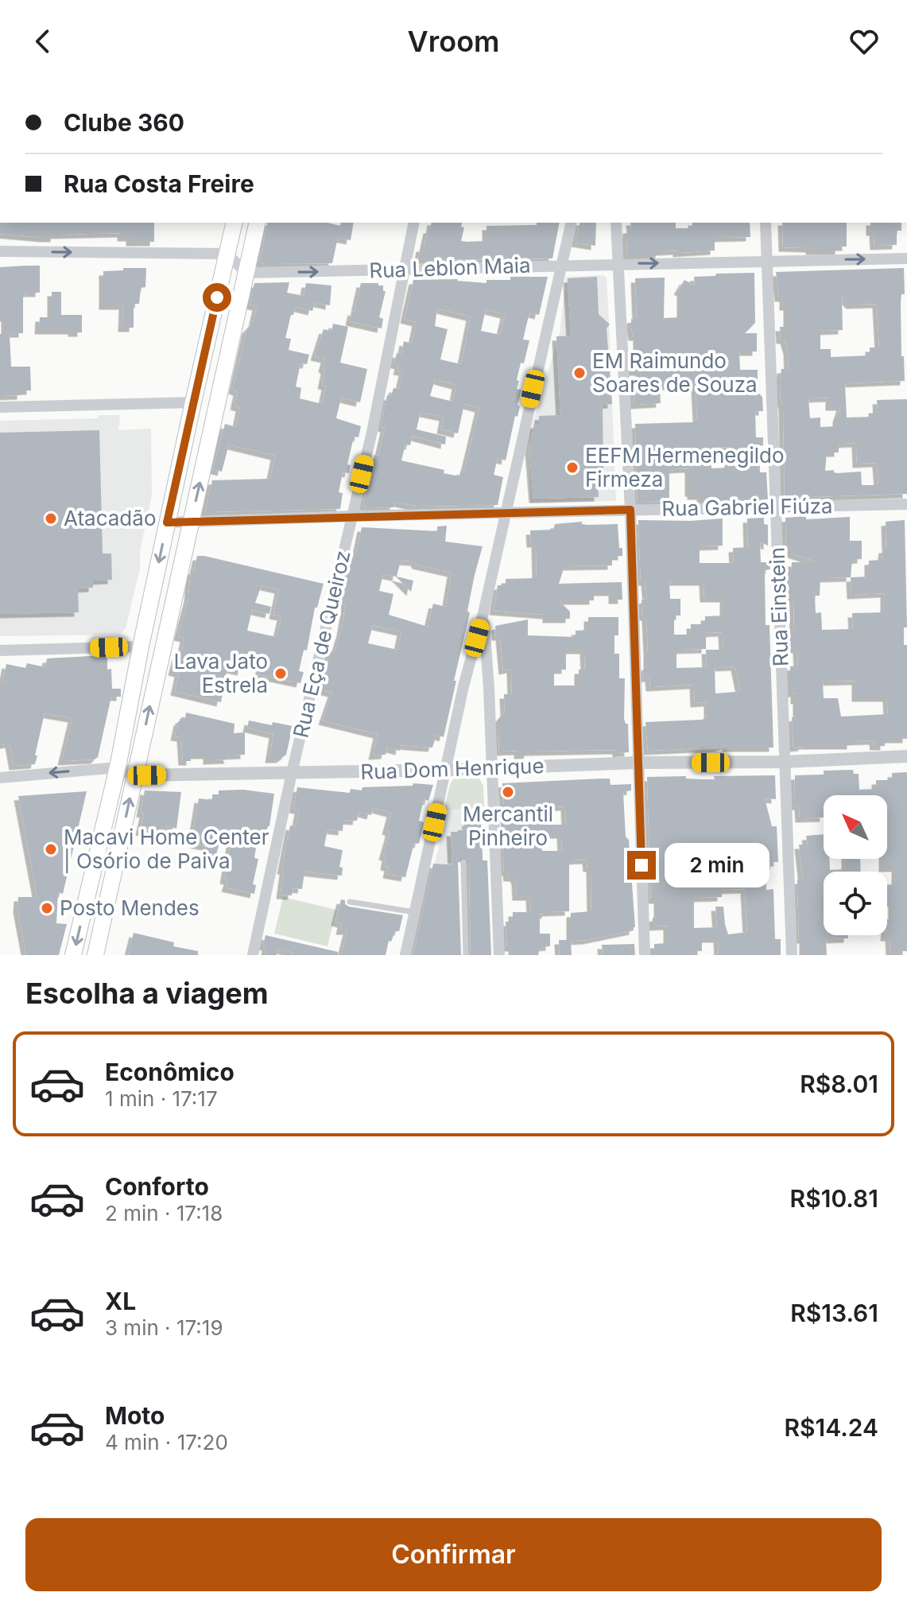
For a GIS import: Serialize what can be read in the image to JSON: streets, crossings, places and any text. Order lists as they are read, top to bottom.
{
  "streets": {
    "street": [
      "Rua Leblon Maia",
      "Rua Gabriel Fiúza",
      "Rua Einstein",
      "Rua Eça de Queiroz",
      "Rua Dom Henrique"
    ]
  },
  "crossings": [
    ["Rua Leblon Maia", "Rua Einstein"],
    ["Rua Leblon Maia", "Rua Eça de Queiroz"],
    ["Rua Gabriel Fiúza", "Rua Einstein"],
    ["Rua Gabriel Fiúza", "Rua Eça de Queiroz"],
    ["Rua Einstein", "Rua Dom Henrique"],
    ["Rua Eça de Queiroz", "Rua Dom Henrique"]
  ],
  "one_way": ["Rua Leblon Maia"],
  "places": [
    "EM Raimundo Soares de Souza",
    "EEFM Hermenegildo Firmeza",
    "Atacadão",
    "Lava Jato Estrela",
    "Mercantil Pinheiro",
    "Macavi Home Center | Osório de Paiva",
    "Posto Mendes"
  ],
  "north": "top left",
  "page": {
    "header": "Vroom",
    "banner": ["Clube 360", "Rua Costa Freire"],
    "bubble": "2 min",
    "heading": "Escolha a viagem",
    "list": [
      {
        "name": "Econômico",
        "note": "1 min · 17:17",
        "value": "R$8.01"
      },
      {
        "name": "Conforto",
        "note": "2 min · 17:18",
        "value": "R$10.81"
      },
      {
        "name": "XL",
        "note": "3 min · 17:19",
        "value": "R$13.61"
      },
      {
        "name": "Moto",
        "note": "4 min · 17:20",
        "value": "R$14.24"
      }
    ],
    "buttons": "Confirmar"
  }
}
